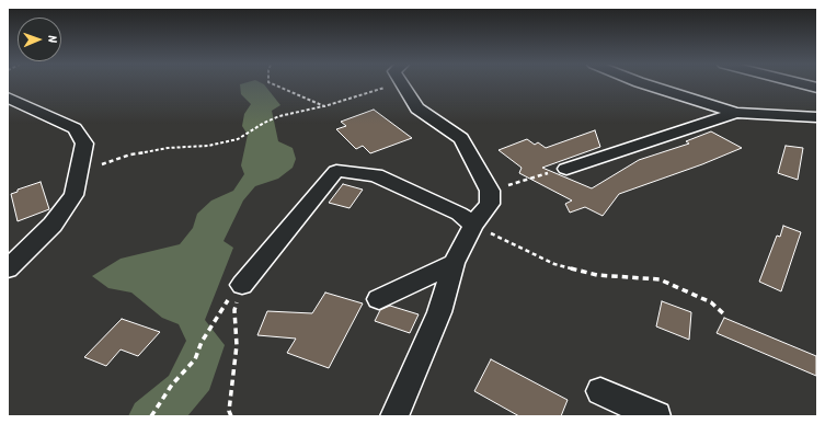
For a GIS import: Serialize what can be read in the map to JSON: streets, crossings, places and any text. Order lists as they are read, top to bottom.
{
  "north": "right"
}
